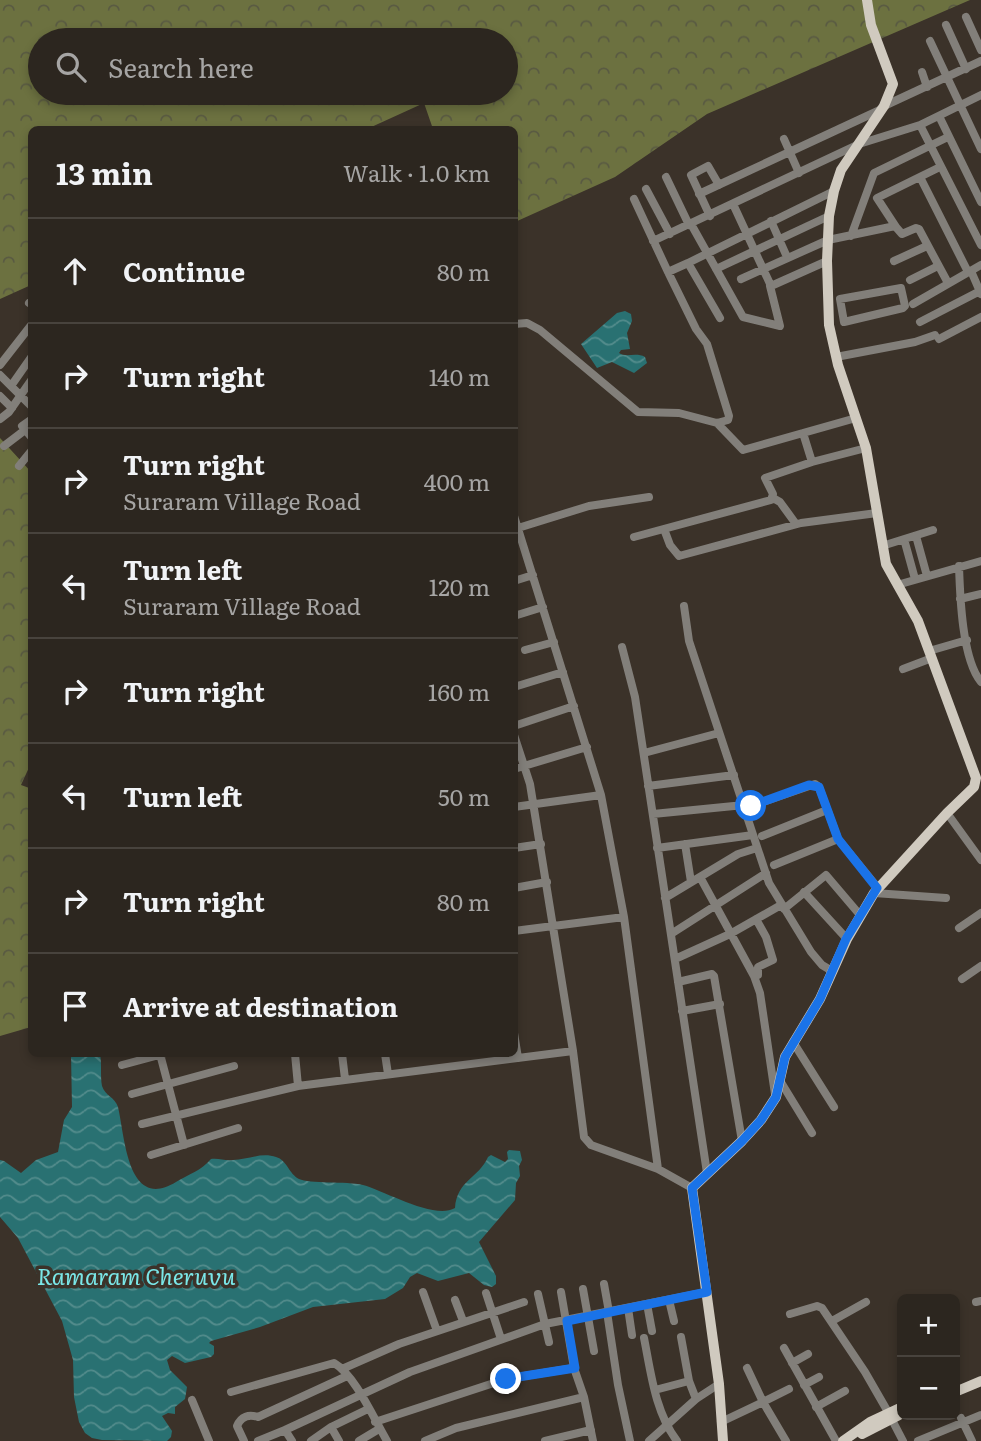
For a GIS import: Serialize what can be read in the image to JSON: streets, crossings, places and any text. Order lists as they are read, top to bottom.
{
  "water": ["Ramaram Cheruvu"],
  "page": {
    "search": "Search here",
    "heading": ["13 min", "Walk · 1.0 km"],
    "list": [
      ["Continue", "80 m"],
      ["Turn right", "140 m"],
      ["Turn right", "Suraram Village Road", "400 m"],
      ["Turn left", "Suraram Village Road", "120 m"],
      ["Turn right", "160 m"],
      ["Turn left", "50 m"],
      ["Turn right", "80 m"],
      "Arrive at destination"
    ],
    "map_buttons": ["+", "−"]
  }
}
